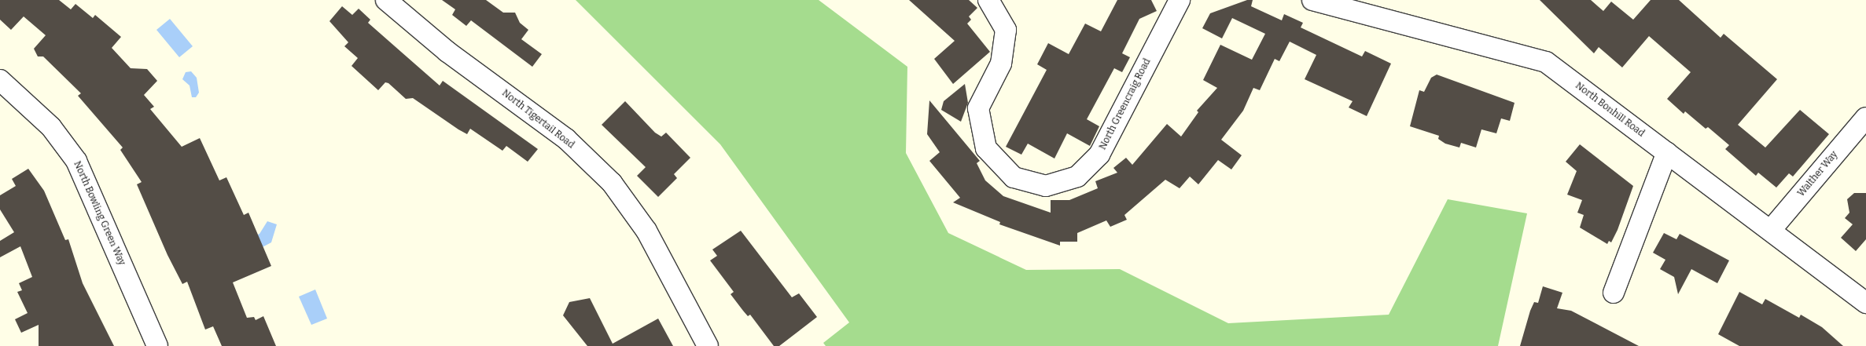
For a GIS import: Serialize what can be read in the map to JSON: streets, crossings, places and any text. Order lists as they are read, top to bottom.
{
  "streets": {
    "street": [
      "North Greencraig Road",
      "North Bonhill Road",
      "North Tigertail Road",
      "Walther Way",
      "North Bowling Green Way"
    ]
  },
  "crossings": [
    ["North Bonhill Road", "Walther Way"]
  ]
}
